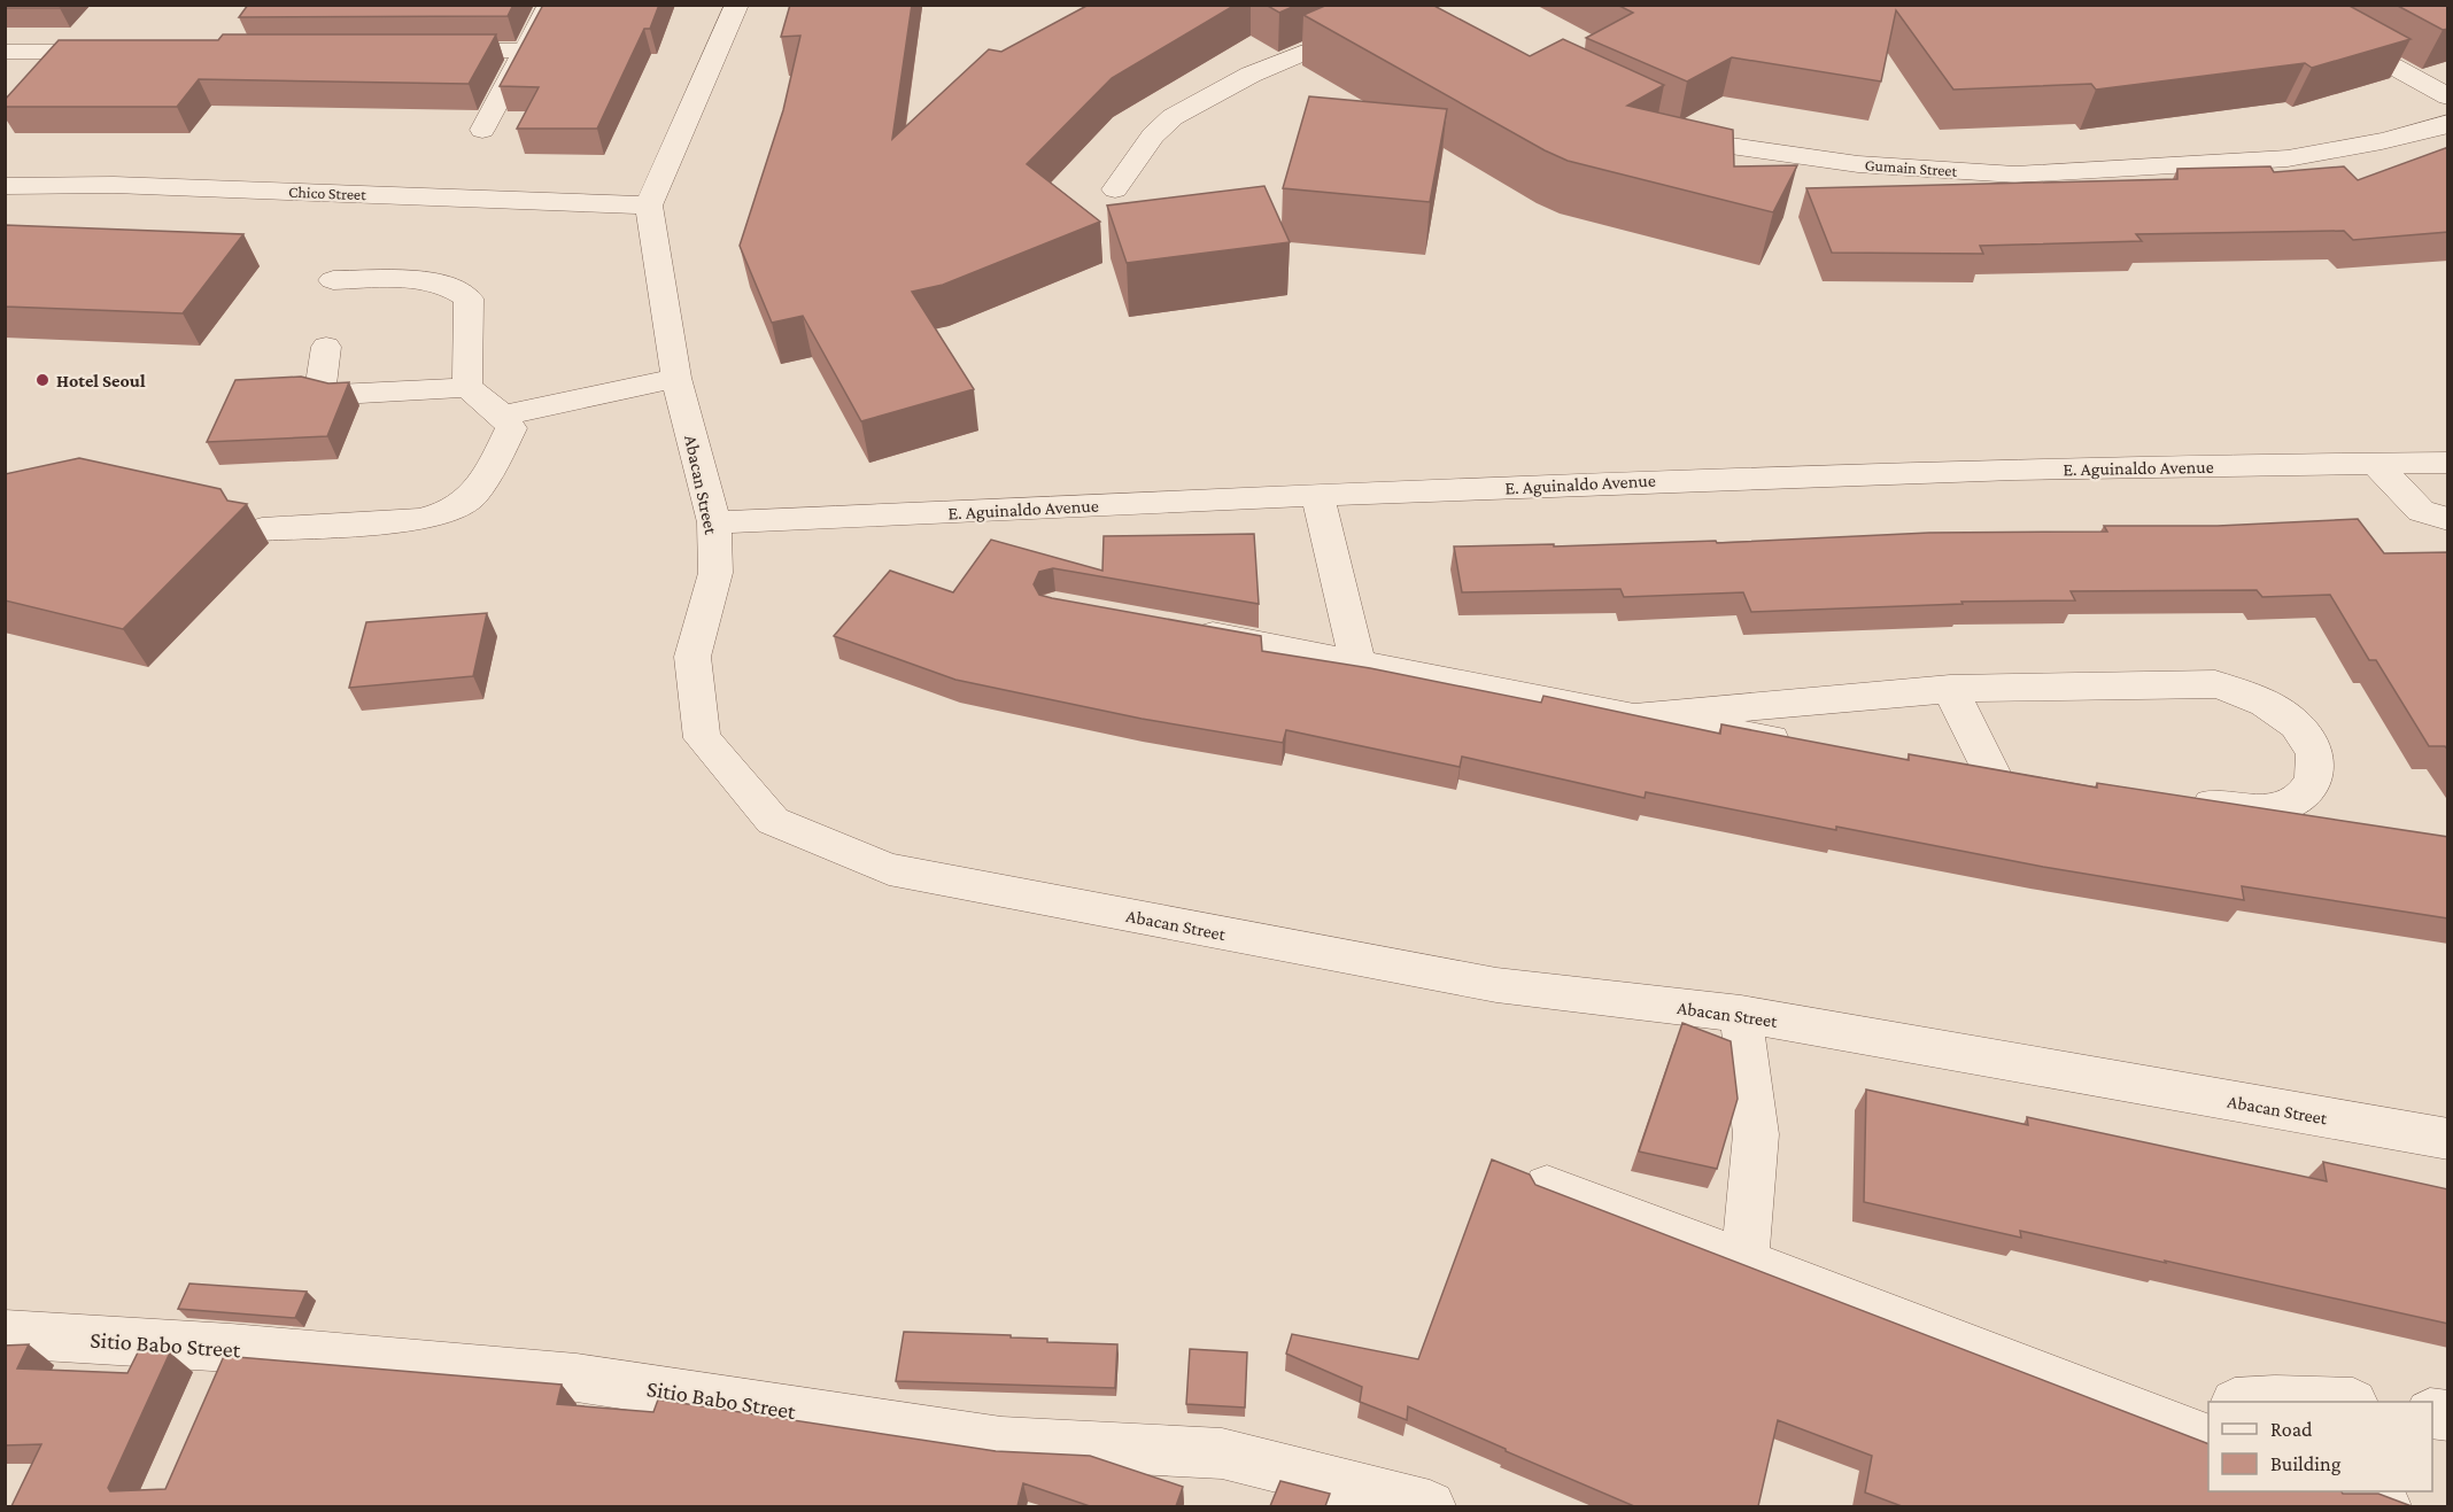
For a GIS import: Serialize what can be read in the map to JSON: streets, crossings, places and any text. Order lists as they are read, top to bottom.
{
  "streets": {
    "street": [
      "Gumain Street",
      "Chico Street",
      "E. Aguinaldo Avenue",
      "Abacan Street",
      "Sitio Babo Street"
    ]
  },
  "crossings": [
    ["Chico Street", "Abacan Street"],
    ["E. Aguinaldo Avenue", "Abacan Street"]
  ],
  "places": ["Hotel Seoul"],
  "legend": ["Road", "Building"]
}
